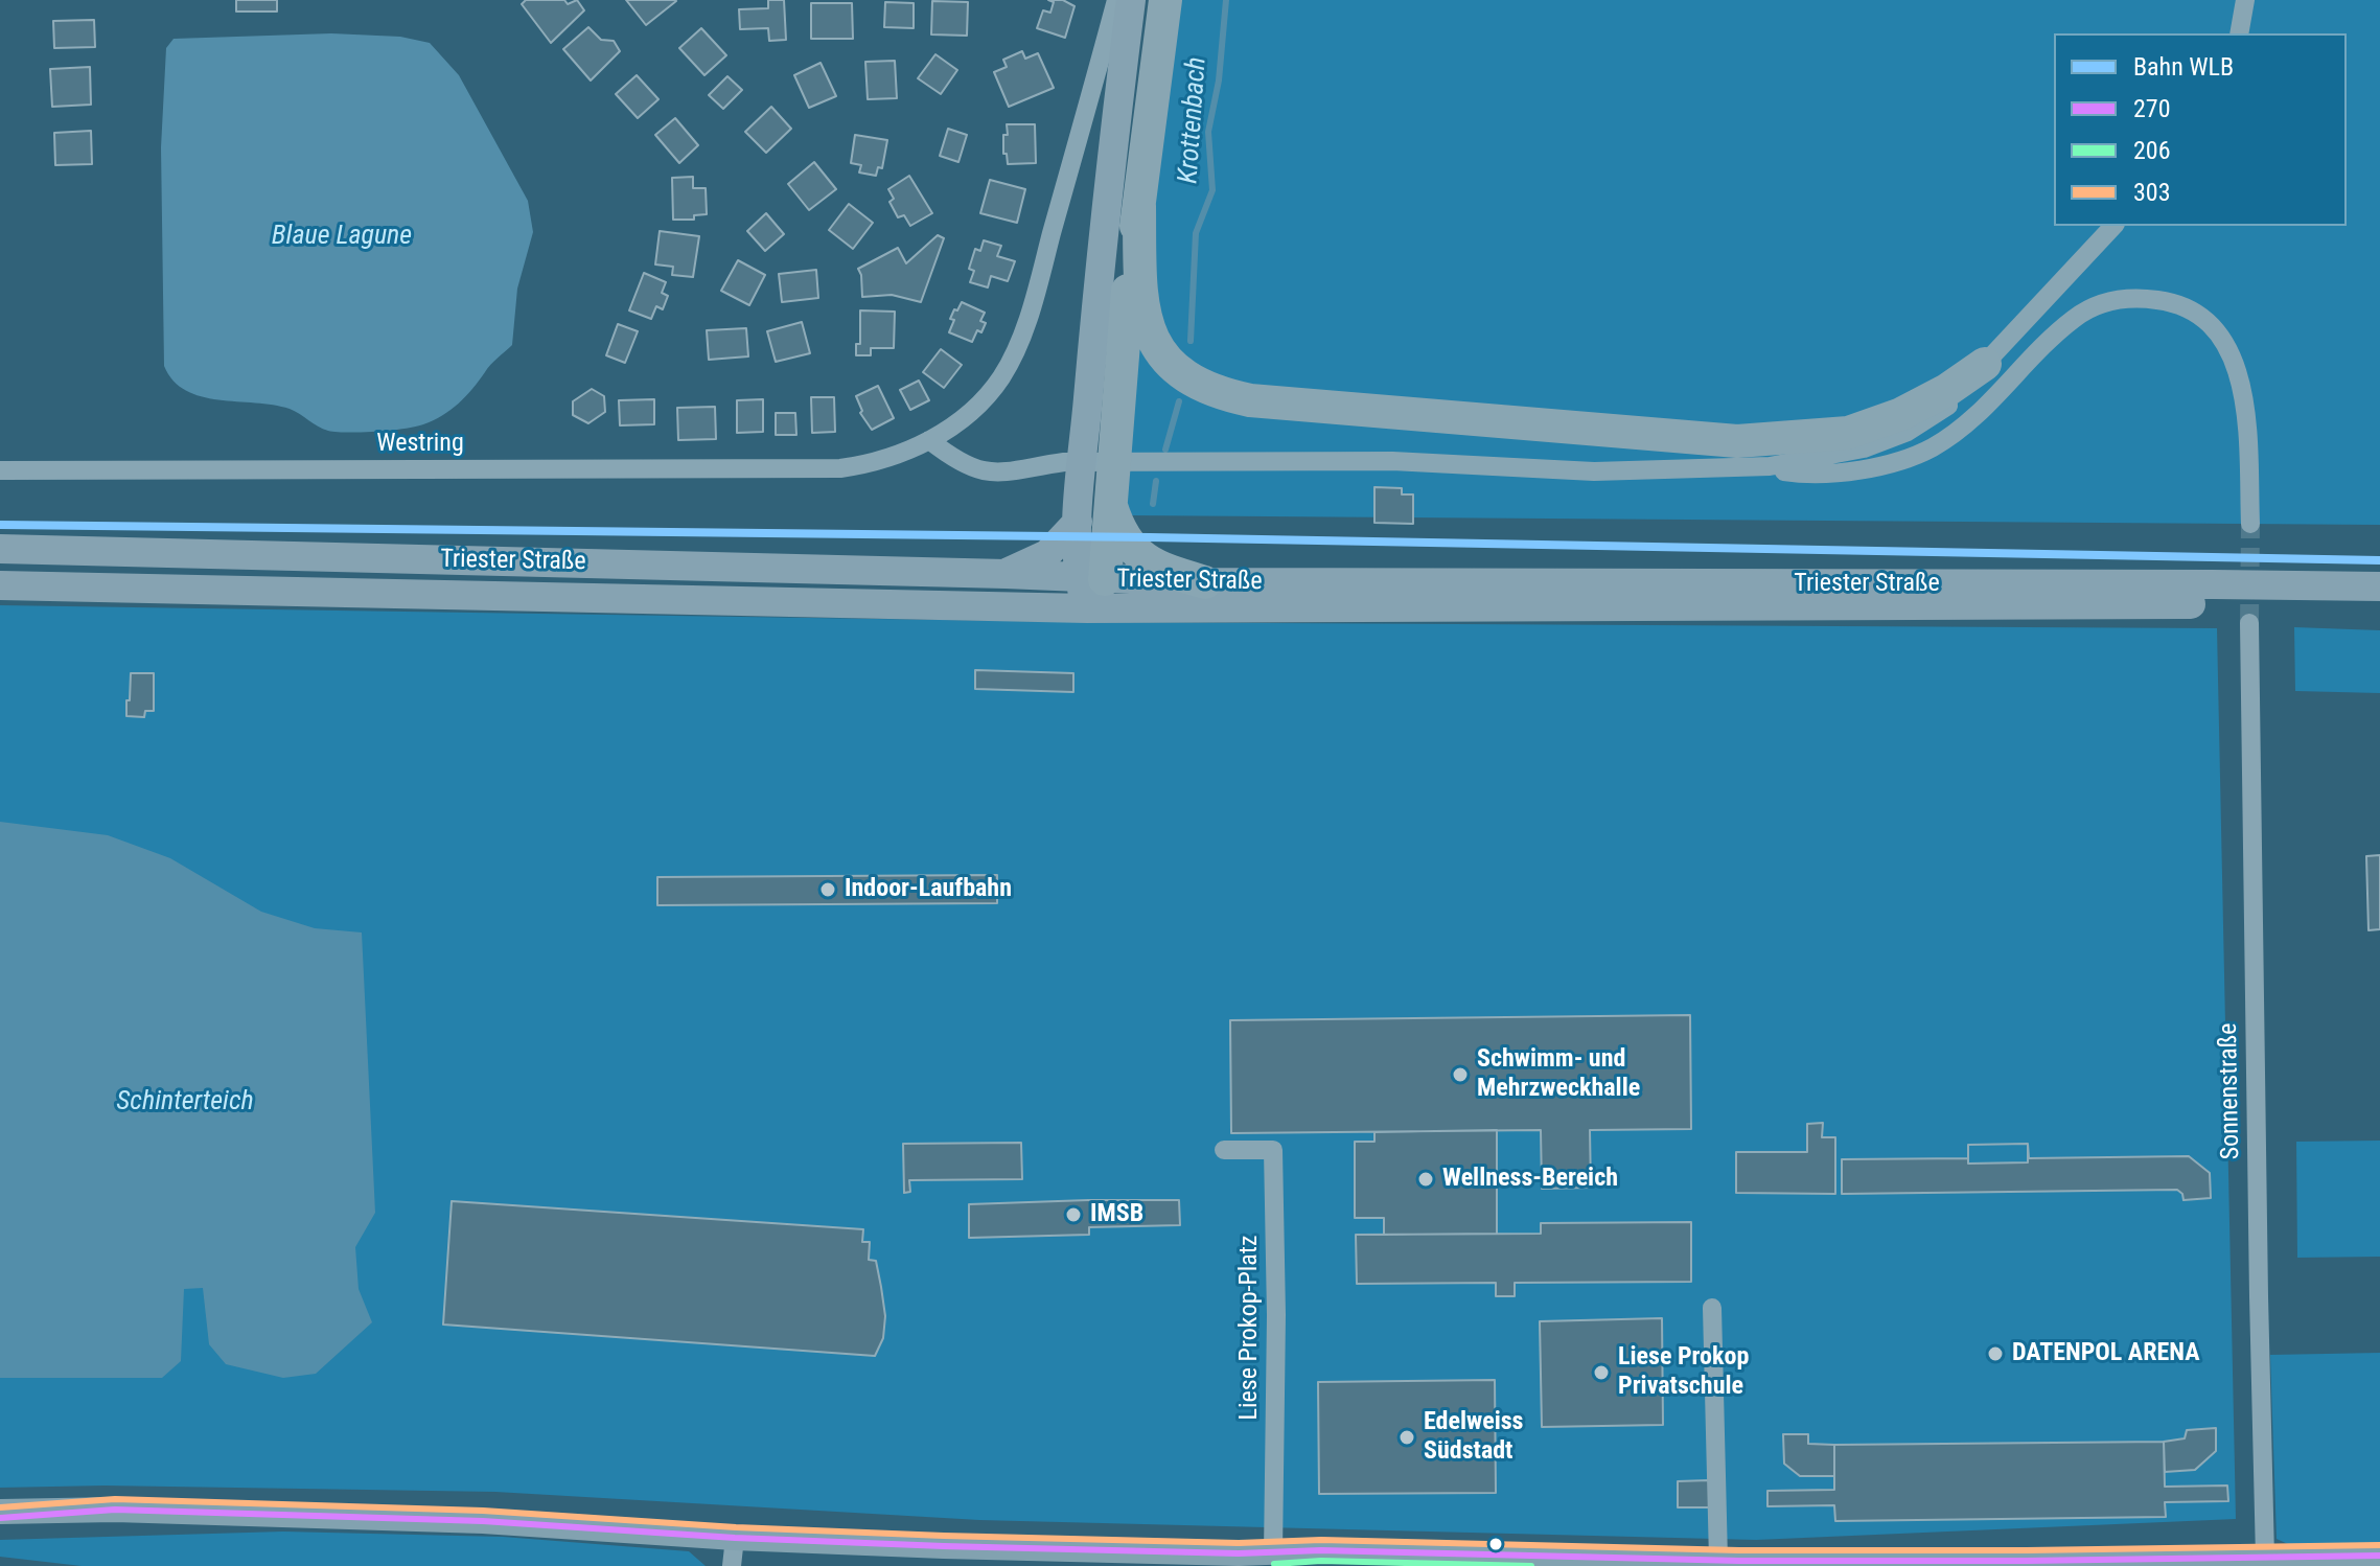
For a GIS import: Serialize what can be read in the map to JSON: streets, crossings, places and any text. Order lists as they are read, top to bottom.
{
  "streets": {
    "main road": ["Triester Straße"],
    "street": ["Westring", "Sonnenstraße", "Liese Prokop-Platz"]
  },
  "water": ["Krottenbach", "Blaue Lagune", "Schinterteich"],
  "places": [
    "Indoor-Laufbahn",
    "Schwimm- und Mehrzweckhalle",
    "Wellness-Bereich",
    "IMSB",
    "DATENPOL ARENA",
    "Liese Prokop Privatschule",
    "Edelweiss Südstadt"
  ],
  "lines": [
    "rail line WLB",
    "transit line 303",
    "transit line 270",
    "transit line 206"
  ],
  "legend": [
    "Bahn WLB",
    "270",
    "206",
    "303"
  ]
}
